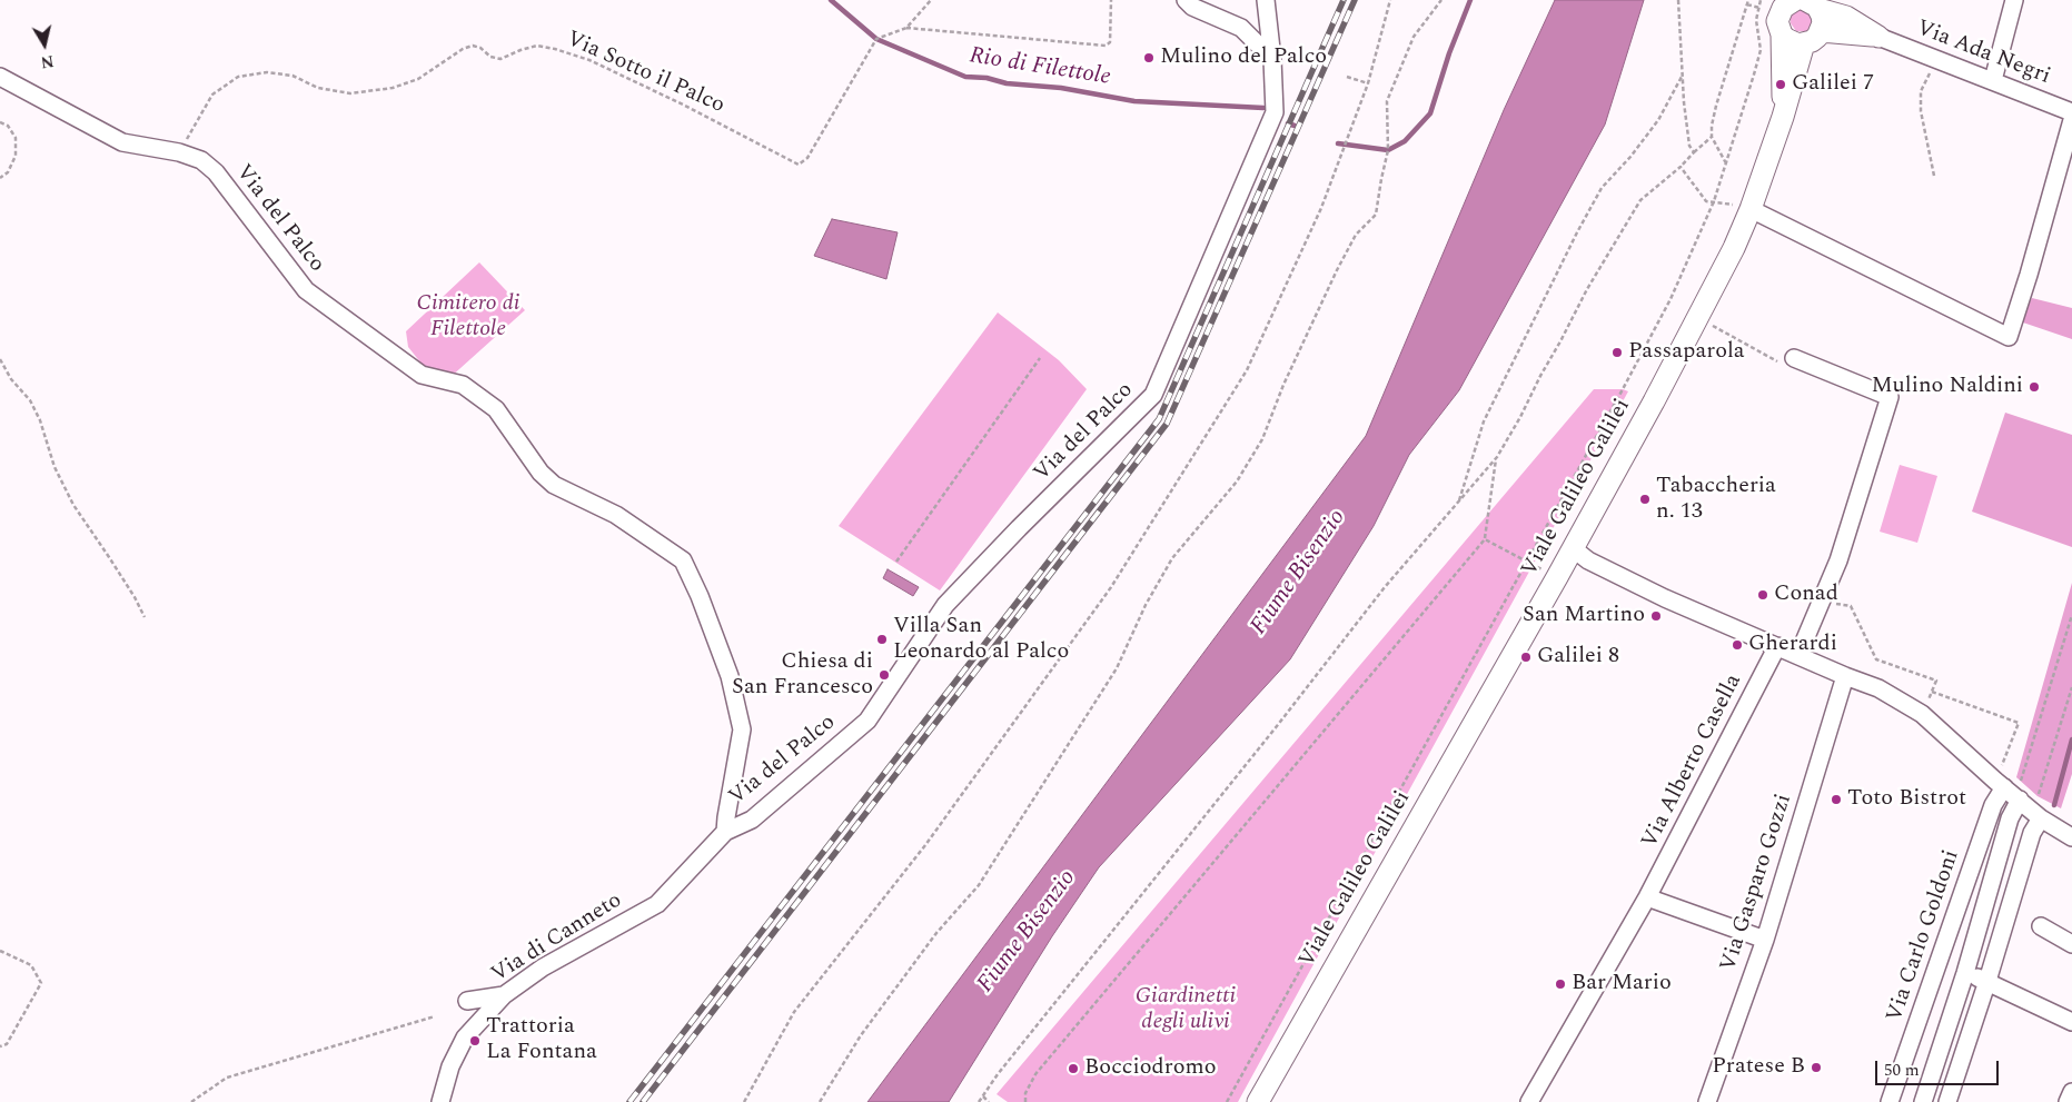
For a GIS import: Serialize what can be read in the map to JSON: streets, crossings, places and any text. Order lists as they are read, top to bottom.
{
  "streets": {
    "main road": ["Viale Galileo Galilei"],
    "street": [
      "Via Ada Negri",
      "Via del Palco",
      "Via Alberto Casella",
      "Via Gasparo Gozzi",
      "Via Carlo Goldoni",
      "Via di Canneto"
    ],
    "path": ["Via Sotto il Palco"]
  },
  "crossings": [
    ["Via Sotto il Palco", "Via del Palco"],
    ["Via del Palco", "Via di Canneto"]
  ],
  "water": ["Rio di Filettole", "Fiume Bisenzio"],
  "parks": ["Cimitero di Filettole", "Giardinetti degli ulivi"],
  "places": [
    "Mulino del Palco",
    "Galilei 7",
    "Passaparola",
    "Mulino Naldini",
    "Tabaccheria n. 13",
    "Conad",
    "San Martino",
    "Villa San Leonardo al Palco",
    "Gherardi",
    "Galilei 8",
    "Chiesa di San Francesco",
    "Toto Bistrot",
    "Bar Mario",
    "Trattoria La Fontana",
    "Pratese B",
    "Bocciodromo"
  ],
  "scale_bar": "50 m",
  "north": "bottom"
}
